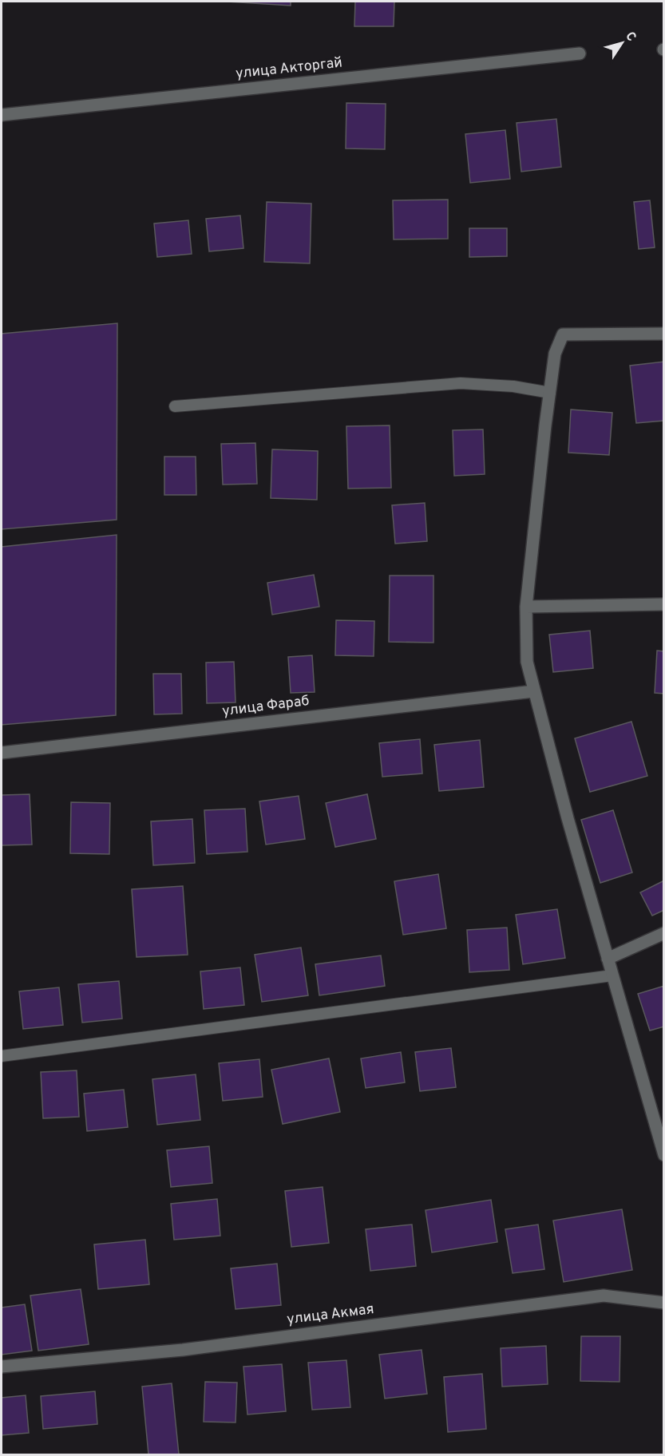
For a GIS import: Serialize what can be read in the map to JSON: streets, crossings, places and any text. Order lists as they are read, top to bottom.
{
  "streets": {
    "street": ["улица Акторгай", "улица Фараб", "улица Акмая"]
  },
  "north": "top right"
}
